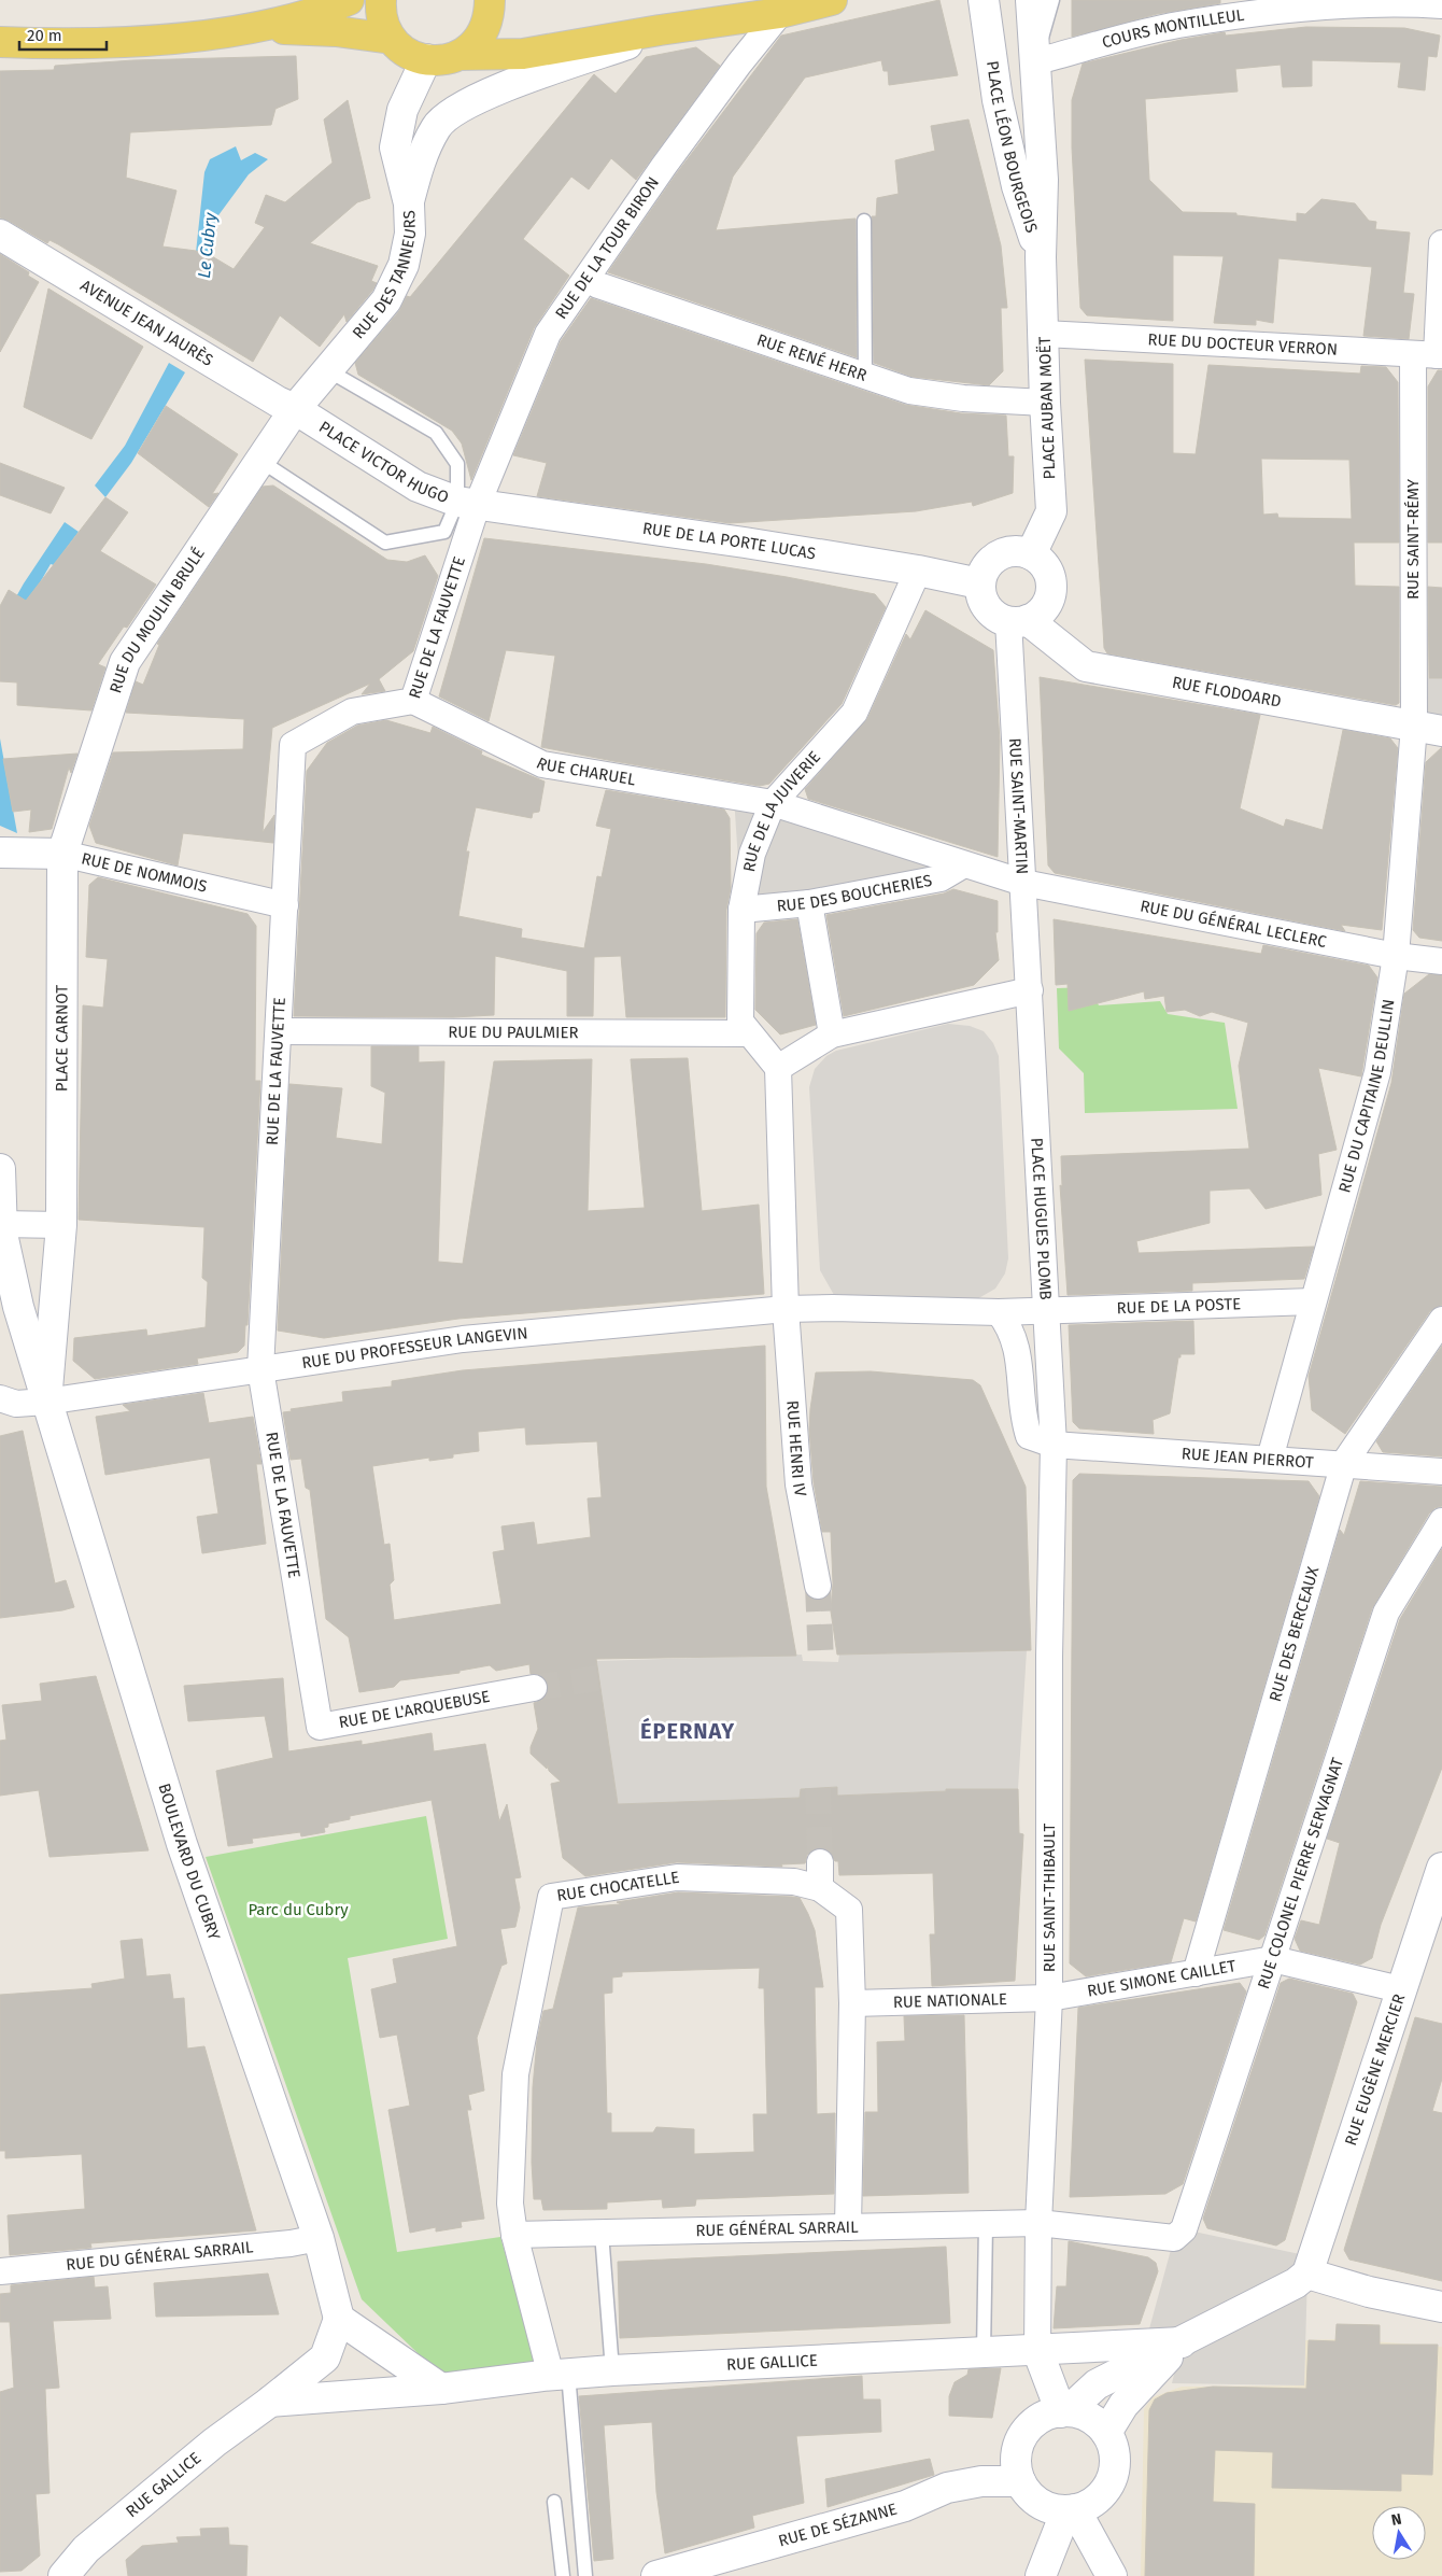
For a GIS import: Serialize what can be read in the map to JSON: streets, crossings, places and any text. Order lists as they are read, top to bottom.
{
  "streets": {
    "main road": [
      "PLACE LÉON BOURGEOIS",
      "RUE DES TANNEURS",
      "AVENUE JEAN JAURÈS",
      "PLACE AUBAN MOËT",
      "PLACE VICTOR HUGO",
      "RUE DE LA PORTE LUCAS",
      "RUE DU MOULIN BRULÉ",
      "RUE FLODOARD",
      "RUE DE NOMMOIS",
      "PLACE CARNOT",
      "BOULEVARD DU CUBRY",
      "RUE EUGÈNE MERCIER",
      "RUE GALLICE",
      "RUE DE SÉZANNE"
    ],
    "street": [
      "COURS MONTILLEUL",
      "RUE DE LA TOUR BIRON",
      "RUE DU DOCTEUR VERRON",
      "RUE RENÉ HERR",
      "RUE SAINT-RÉMY",
      "RUE DE LA FAUVETTE",
      "RUE CHARUEL",
      "RUE SAINT-MARTIN",
      "RUE DE LA JUIVERIE",
      "RUE DES BOUCHERIES",
      "RUE DU GÉNÉRAL LECLERC",
      "RUE DU PAULMIER",
      "RUE DU CAPITAINE DEULLIN",
      "PLACE HUGUES PLOMB",
      "RUE DE LA POSTE",
      "RUE DU PROFESSEUR LANGEVIN",
      "RUE HENRI IV",
      "RUE JEAN PIERROT",
      "RUE DES BERCEAUX",
      "RUE DE L'ARQUEBUSE",
      "RUE COLONEL PIERRE SERVAGNAT",
      "RUE CHOCATELLE",
      "RUE SAINT-THIBAULT",
      "RUE SIMONE CAILLET",
      "RUE NATIONALE",
      "RUE GÉNÉRAL SARRAIL",
      "RUE DU GÉNÉRAL SARRAIL"
    ]
  },
  "crossings": [
    ["COURS MONTILLEUL", "PLACE LÉON BOURGEOIS"],
    ["PLACE LÉON BOURGEOIS", "PLACE AUBAN MOËT"],
    ["RUE DE LA TOUR BIRON", "RUE RENÉ HERR"],
    ["RUE DE LA TOUR BIRON", "PLACE VICTOR HUGO"],
    ["RUE DE LA TOUR BIRON", "RUE DE LA PORTE LUCAS"],
    ["RUE DE LA TOUR BIRON", "RUE DE LA FAUVETTE"],
    ["RUE DES TANNEURS", "AVENUE JEAN JAURÈS"],
    ["RUE DES TANNEURS", "PLACE VICTOR HUGO"],
    ["RUE DES TANNEURS", "RUE DU MOULIN BRULÉ"],
    ["AVENUE JEAN JAURÈS", "PLACE VICTOR HUGO"],
    ["AVENUE JEAN JAURÈS", "RUE DU MOULIN BRULÉ"],
    ["RUE DU DOCTEUR VERRON", "PLACE AUBAN MOËT"],
    ["RUE DU DOCTEUR VERRON", "RUE SAINT-RÉMY"],
    ["RUE RENÉ HERR", "PLACE AUBAN MOËT"],
    ["PLACE AUBAN MOËT", "RUE DE LA PORTE LUCAS"],
    ["PLACE AUBAN MOËT", "RUE FLODOARD"],
    ["PLACE AUBAN MOËT", "RUE SAINT-MARTIN"],
    ["PLACE VICTOR HUGO", "RUE DE LA PORTE LUCAS"],
    ["PLACE VICTOR HUGO", "RUE DU MOULIN BRULÉ"],
    ["PLACE VICTOR HUGO", "RUE DE LA FAUVETTE"],
    ["RUE SAINT-RÉMY", "RUE FLODOARD"],
    ["RUE SAINT-RÉMY", "RUE DU CAPITAINE DEULLIN"],
    ["RUE DE LA PORTE LUCAS", "RUE DE LA FAUVETTE"],
    ["RUE DE LA PORTE LUCAS", "RUE FLODOARD"],
    ["RUE DE LA PORTE LUCAS", "RUE SAINT-MARTIN"],
    ["RUE DE LA PORTE LUCAS", "RUE DE LA JUIVERIE"],
    ["RUE DU MOULIN BRULÉ", "RUE DE NOMMOIS"],
    ["RUE DU MOULIN BRULÉ", "PLACE CARNOT"],
    ["RUE DE LA FAUVETTE", "RUE CHARUEL"],
    ["RUE DE LA FAUVETTE", "RUE DE NOMMOIS"],
    ["RUE DE LA FAUVETTE", "RUE DU PAULMIER"],
    ["RUE DE LA FAUVETTE", "RUE DU PROFESSEUR LANGEVIN"],
    ["RUE DE LA FAUVETTE", "RUE DE L'ARQUEBUSE"],
    ["RUE FLODOARD", "RUE SAINT-MARTIN"],
    ["RUE FLODOARD", "RUE DU CAPITAINE DEULLIN"],
    ["RUE CHARUEL", "RUE DE LA JUIVERIE"],
    ["RUE CHARUEL", "RUE DES BOUCHERIES"],
    ["RUE SAINT-MARTIN", "RUE DES BOUCHERIES"],
    ["RUE SAINT-MARTIN", "RUE DU GÉNÉRAL LECLERC"],
    ["RUE SAINT-MARTIN", "PLACE HUGUES PLOMB"],
    ["RUE DE LA JUIVERIE", "RUE DES BOUCHERIES"],
    ["RUE DE LA JUIVERIE", "RUE DU PAULMIER"],
    ["RUE DE NOMMOIS", "PLACE CARNOT"],
    ["RUE DES BOUCHERIES", "RUE DU GÉNÉRAL LECLERC"],
    ["RUE DU GÉNÉRAL LECLERC", "RUE DU CAPITAINE DEULLIN"],
    ["PLACE CARNOT", "RUE DU PROFESSEUR LANGEVIN"],
    ["PLACE CARNOT", "BOULEVARD DU CUBRY"],
    ["RUE DU CAPITAINE DEULLIN", "RUE DE LA POSTE"],
    ["RUE DU CAPITAINE DEULLIN", "RUE JEAN PIERROT"],
    ["PLACE HUGUES PLOMB", "RUE DE LA POSTE"],
    ["PLACE HUGUES PLOMB", "RUE DU PROFESSEUR LANGEVIN"],
    ["PLACE HUGUES PLOMB", "RUE HENRI IV"],
    ["PLACE HUGUES PLOMB", "RUE SAINT-THIBAULT"],
    ["RUE DE LA POSTE", "RUE SAINT-THIBAULT"],
    ["RUE DU PROFESSEUR LANGEVIN", "RUE HENRI IV"],
    ["RUE DU PROFESSEUR LANGEVIN", "BOULEVARD DU CUBRY"],
    ["RUE JEAN PIERROT", "RUE DES BERCEAUX"],
    ["RUE JEAN PIERROT", "RUE SAINT-THIBAULT"],
    ["RUE DES BERCEAUX", "RUE SIMONE CAILLET"],
    ["BOULEVARD DU CUBRY", "RUE DU GÉNÉRAL SARRAIL"],
    ["BOULEVARD DU CUBRY", "RUE GALLICE"],
    ["RUE COLONEL PIERRE SERVAGNAT", "RUE SIMONE CAILLET"],
    ["RUE COLONEL PIERRE SERVAGNAT", "RUE GÉNÉRAL SARRAIL"],
    ["RUE CHOCATELLE", "RUE NATIONALE"],
    ["RUE CHOCATELLE", "RUE GÉNÉRAL SARRAIL"],
    ["RUE CHOCATELLE", "RUE GALLICE"],
    ["RUE SAINT-THIBAULT", "RUE SIMONE CAILLET"],
    ["RUE SAINT-THIBAULT", "RUE NATIONALE"],
    ["RUE SAINT-THIBAULT", "RUE GÉNÉRAL SARRAIL"],
    ["RUE SAINT-THIBAULT", "RUE GALLICE"],
    ["RUE SIMONE CAILLET", "RUE NATIONALE"],
    ["RUE SIMONE CAILLET", "RUE EUGÈNE MERCIER"]
  ],
  "districts": ["ÉPERNAY"],
  "water": ["Le Cubry"],
  "parks": ["Parc du Cubry"],
  "scale_bar": "20 m",
  "north": "top"
}
